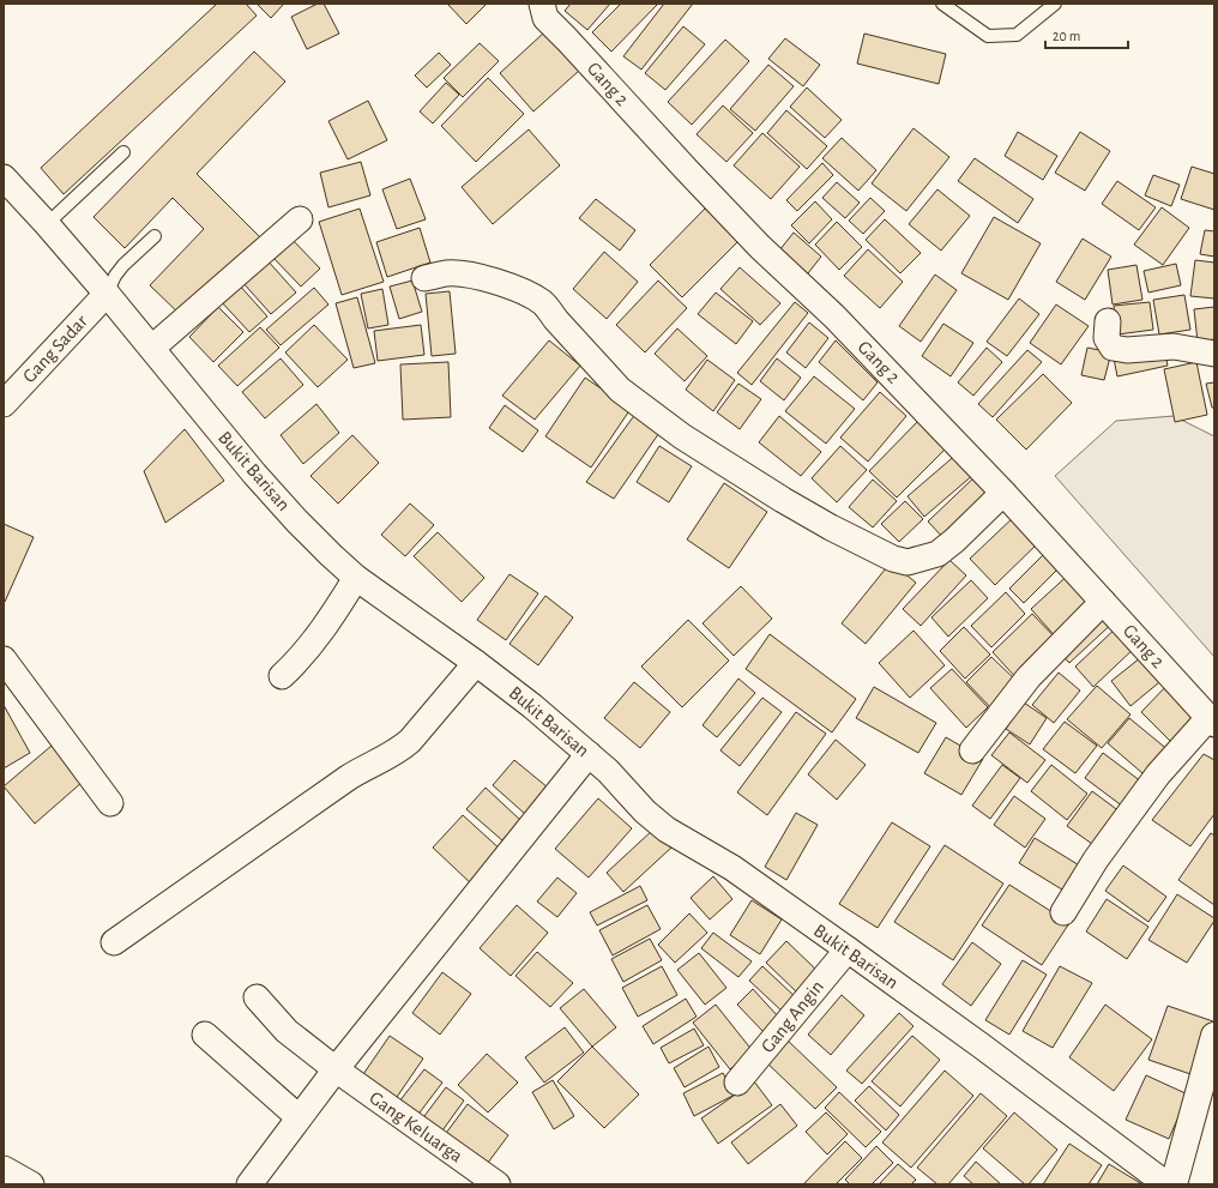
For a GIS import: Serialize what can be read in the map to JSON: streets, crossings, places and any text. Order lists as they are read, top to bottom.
{
  "streets": {
    "street": [
      "Gang 2",
      "Gang Sadar",
      "Bukit Barisan",
      "Gang Angin",
      "Gang Keluarga"
    ]
  },
  "crossings": [
    ["Gang Sadar", "Bukit Barisan"],
    ["Bukit Barisan", "Gang Angin"]
  ],
  "scale_bar": "20 m"
}
